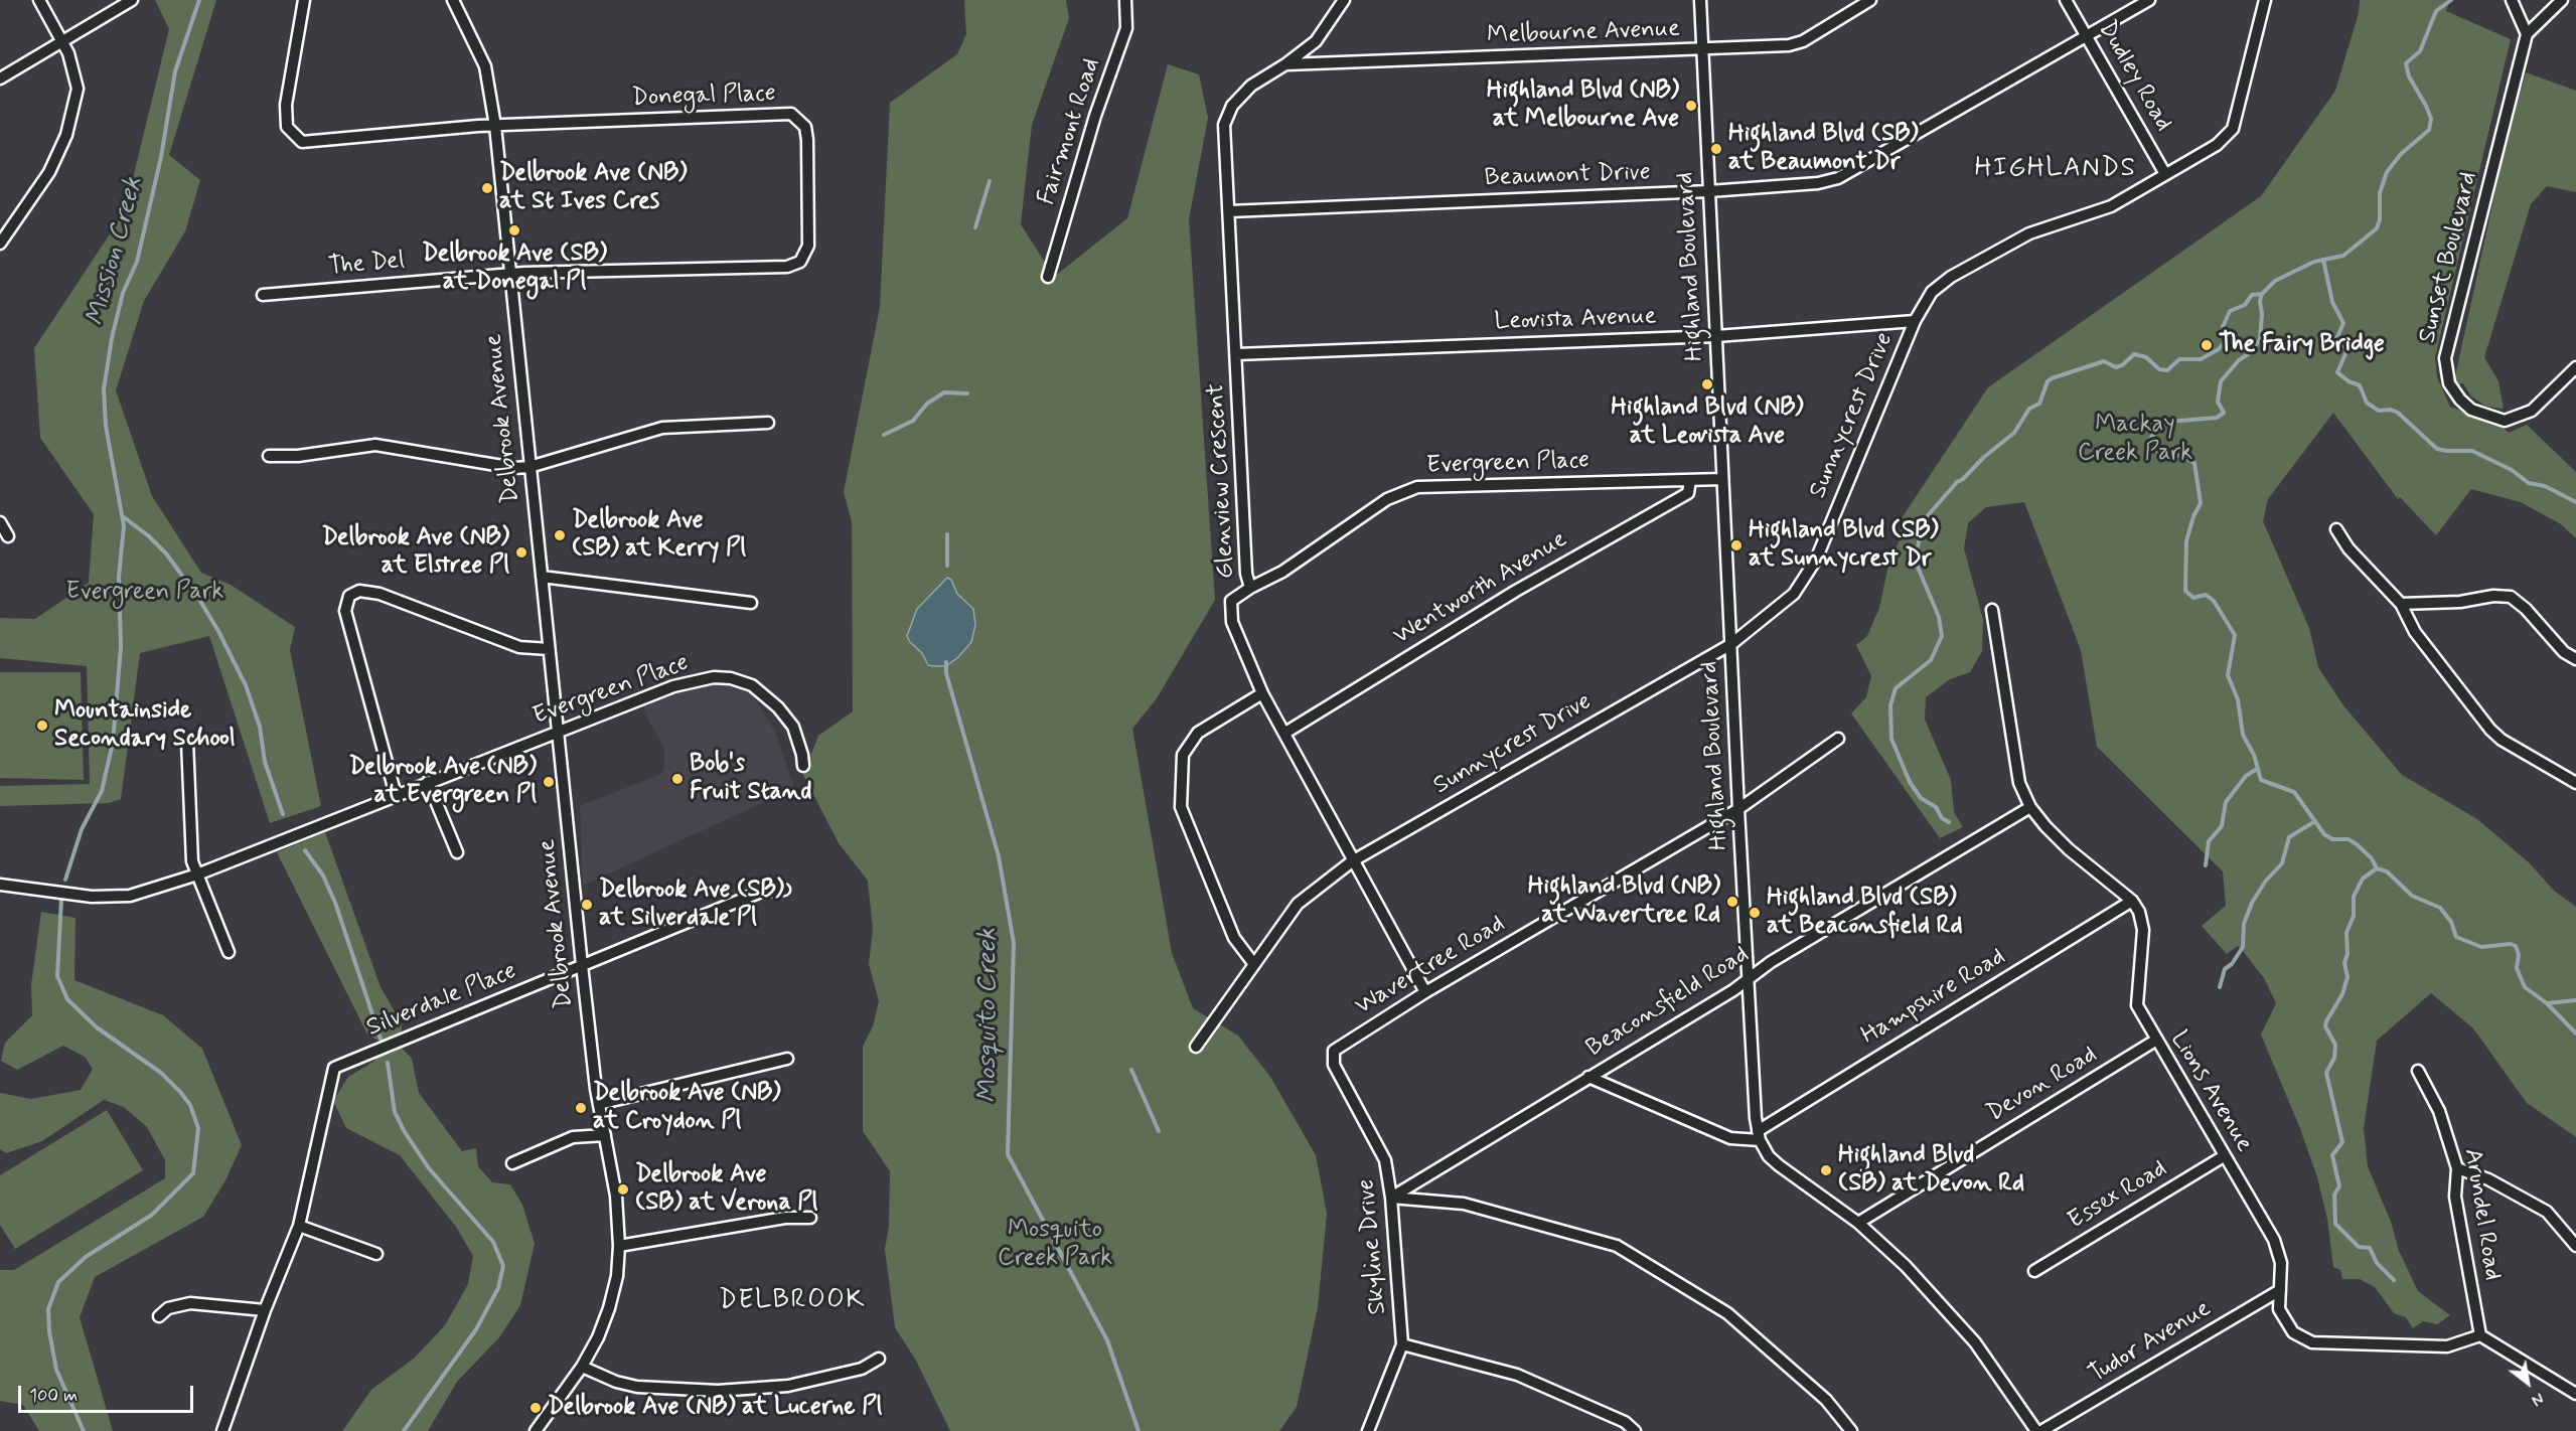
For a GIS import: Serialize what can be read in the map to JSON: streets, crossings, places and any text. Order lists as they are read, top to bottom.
{
  "streets": {
    "street": [
      "Melbourne Avenue",
      "Dudley Road",
      "Donegal Place",
      "Fairmont Road",
      "Beaumont Drive",
      "Sunset Boulevard",
      "The Del",
      "Highland Boulevard",
      "Leovista Avenue",
      "Sunnycrest Drive",
      "Delbrook Avenue",
      "Evergreen Place",
      "Glenview Crescent",
      "Wentworth Avenue",
      "Wavertree Road",
      "Hampshire Road",
      "Silverdale Place",
      "Beaconsfield Road",
      "Devon Road",
      "Lions Avenue",
      "Essex Road",
      "Arundel Road",
      "Skyline Drive",
      "Tudor Avenue"
    ]
  },
  "crossings": [
    ["Melbourne Avenue", "Highland Boulevard"],
    ["Melbourne Avenue", "Glenview Crescent"],
    ["Dudley Road", "Beaumont Drive"],
    ["Dudley Road", "Sunnycrest Drive"],
    ["Donegal Place", "The Del"],
    ["Donegal Place", "Delbrook Avenue"],
    ["Beaumont Drive", "Highland Boulevard"],
    ["Beaumont Drive", "Glenview Crescent"],
    ["The Del", "Delbrook Avenue"],
    ["Highland Boulevard", "Leovista Avenue"],
    ["Highland Boulevard", "Sunnycrest Drive"],
    ["Highland Boulevard", "Evergreen Place"],
    ["Highland Boulevard", "Wavertree Road"],
    ["Highland Boulevard", "Hampshire Road"],
    ["Highland Boulevard", "Beaconsfield Road"],
    ["Leovista Avenue", "Sunnycrest Drive"],
    ["Leovista Avenue", "Glenview Crescent"],
    ["Sunnycrest Drive", "Glenview Crescent"],
    ["Delbrook Avenue", "Evergreen Place"],
    ["Delbrook Avenue", "Silverdale Place"],
    ["Evergreen Place", "Glenview Crescent"],
    ["Evergreen Place", "Wentworth Avenue"],
    ["Glenview Crescent", "Wentworth Avenue"],
    ["Glenview Crescent", "Wavertree Road"],
    ["Wavertree Road", "Skyline Drive"],
    ["Hampshire Road", "Lions Avenue"],
    ["Beaconsfield Road", "Lions Avenue"],
    ["Beaconsfield Road", "Skyline Drive"],
    ["Devon Road", "Lions Avenue"],
    ["Lions Avenue", "Essex Road"],
    ["Lions Avenue", "Arundel Road"],
    ["Lions Avenue", "Tudor Avenue"]
  ],
  "districts": ["HIGHLANDS", "DELBROOK"],
  "water": ["Mission Creek", "Mosquito Creek"],
  "parks": ["Mackay Creek Park", "Evergreen Park", "Mosquito Creek Park"],
  "places": [
    "Highland Blvd (NB) at Melbourne Ave",
    "Highland Blvd (SB) at Beaumont Dr",
    "Delbrook Ave (NB) at St Ives Cres",
    "Delbrook Ave (SB) at Donegal Pl",
    "The Fairy Bridge",
    "Highland Blvd (NB) at Leovista Ave",
    "Delbrook Ave (SB) at Kerry Pl",
    "Highland Blvd (SB) at Sunnycrest Dr",
    "Delbrook Ave (NB) at Elstree Pl",
    "Mountainside Secondary School",
    "Bob's Fruit Stand",
    "Delbrook Ave (NB) at Evergreen Pl",
    "Highland Blvd (NB) at Wavertree Rd",
    "Delbrook Ave (SB) at Silverdale Pl",
    "Highland Blvd (SB) at Beaconsfield Rd",
    "Delbrook Ave (NB) at Croydon Pl",
    "Highland Blvd (SB) at Devon Rd",
    "Delbrook Ave (SB) at Verona Pl",
    "Delbrook Ave (NB) at Lucerne Pl"
  ],
  "scale_bar": "100 m",
  "north": "bottom right"
}
